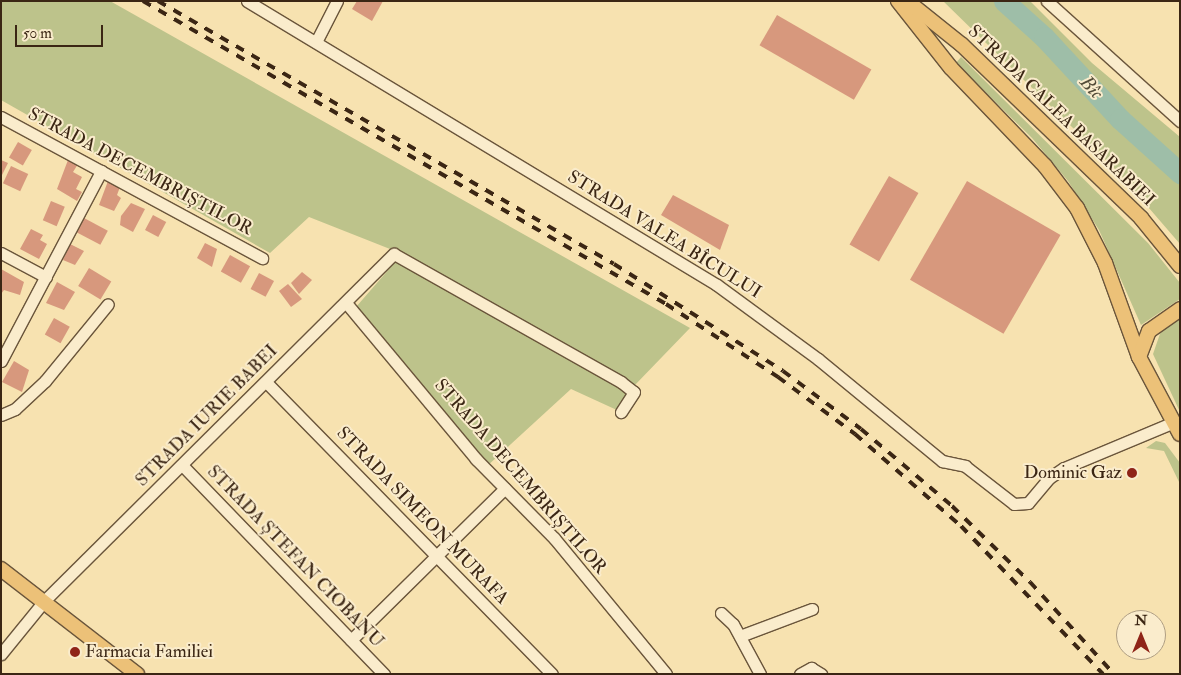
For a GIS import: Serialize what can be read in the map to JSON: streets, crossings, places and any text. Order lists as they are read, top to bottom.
{
  "streets": {
    "main road": ["STRADA CALEA BASARABIEI"],
    "street": [
      "STRADA DECEMBRIȘTILOR",
      "STRADA VALEA BÎCULUI",
      "STRADA IURIE BABEI",
      "STRADA SIMEON MURAFA",
      "STRADA ȘTEFAN CIOBANU"
    ]
  },
  "crossings": [
    ["STRADA DECEMBRIȘTILOR", "STRADA IURIE BABEI"],
    ["STRADA IURIE BABEI", "STRADA SIMEON MURAFA"],
    ["STRADA IURIE BABEI", "STRADA ȘTEFAN CIOBANU"]
  ],
  "water": ["Bîc"],
  "places": ["Dominic Gaz", "Farmacia Familiei"],
  "scale_bar": "50 m",
  "north": "top"
}
